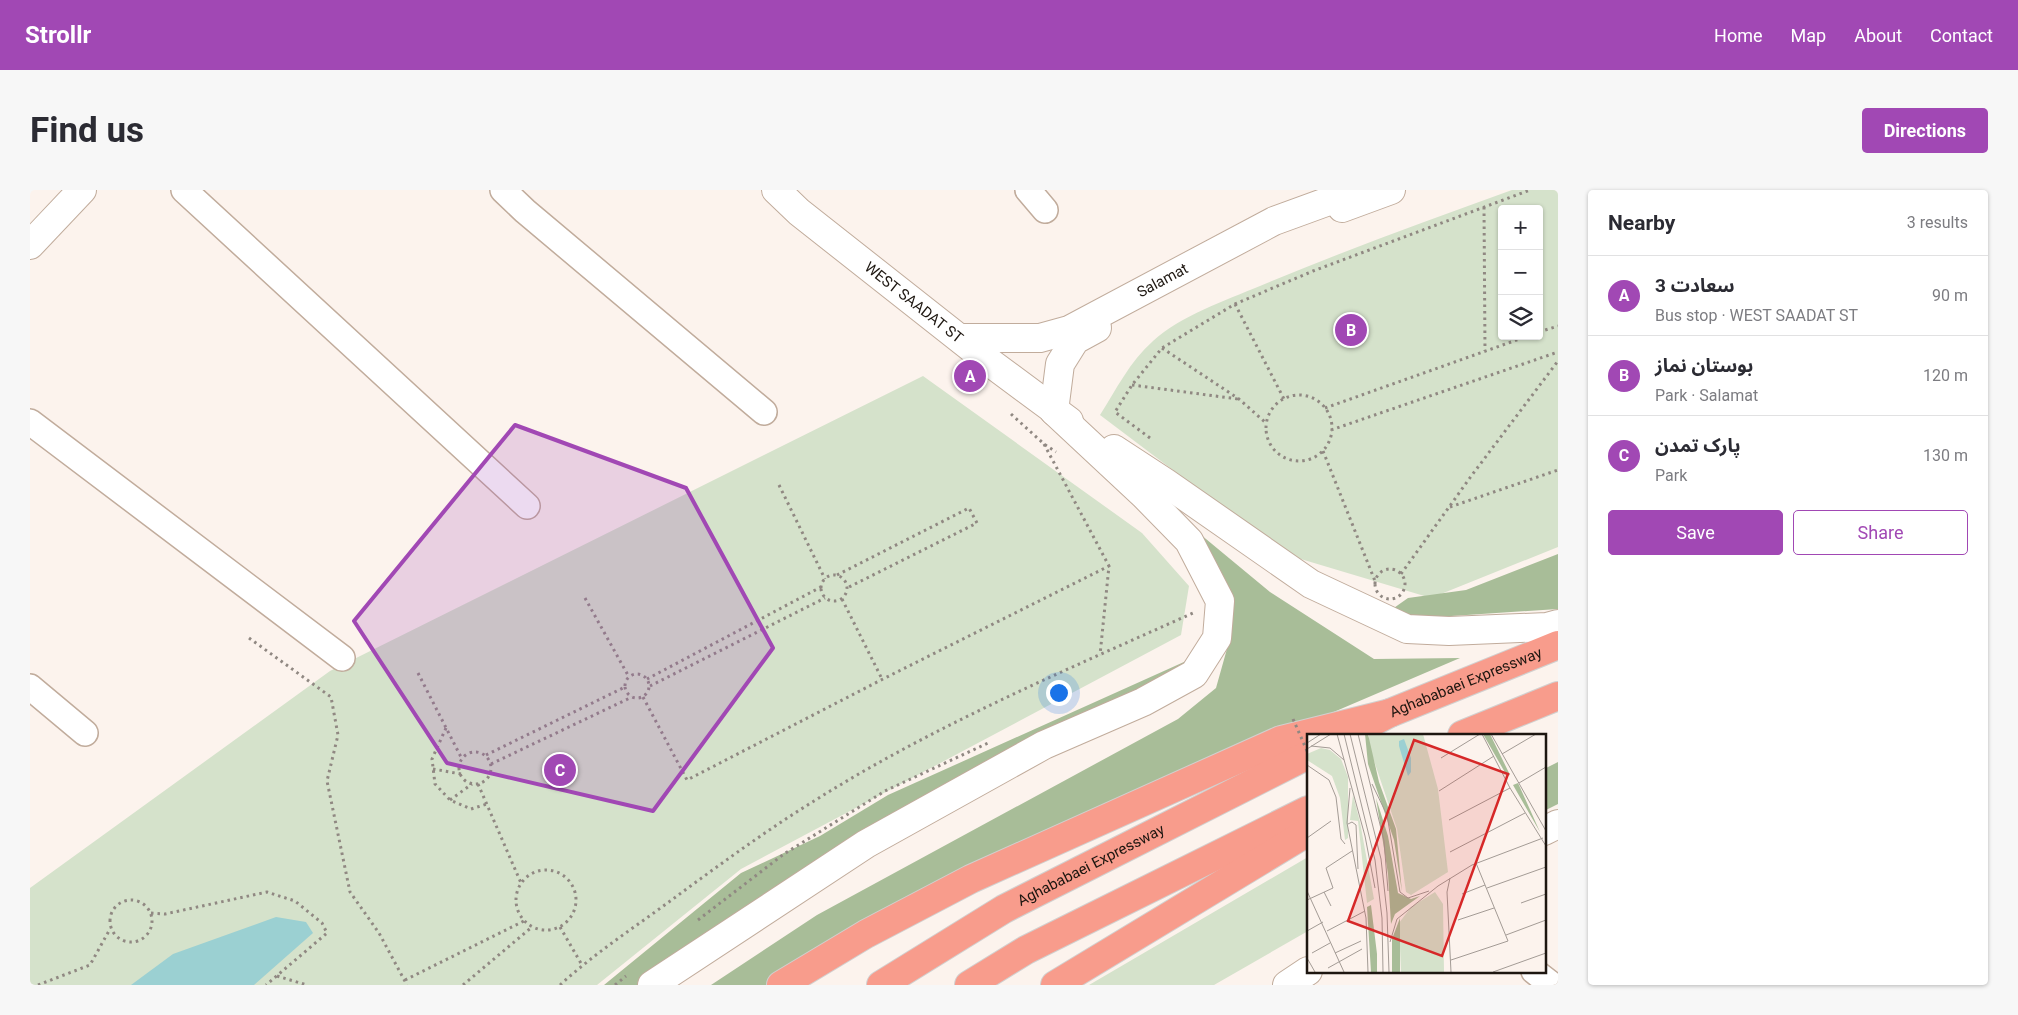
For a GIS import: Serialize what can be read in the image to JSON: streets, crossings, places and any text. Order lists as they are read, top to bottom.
{
  "streets": {
    "highway": ["Aghababaei Expressway"],
    "street": ["Salamat", "WEST SAADAT ST"]
  },
  "crossings": [
    ["Salamat", "WEST SAADAT ST"]
  ],
  "page": {
    "header": "Strollr",
    "nav": [
      "Home",
      "Map",
      "About",
      "Contact"
    ],
    "buttons": [
      "Directions",
      ["Save", "Share"]
    ],
    "title": "Find us",
    "heading": ["Nearby", "3 results"],
    "map_buttons": ["+", "−"],
    "list": [
      {
        "mark": "A",
        "name": "سعادت 3",
        "note": "Bus stop · WEST SAADAT ST",
        "value": "90 m"
      },
      {
        "mark": "B",
        "name": "بوستان نماز",
        "note": "Park · Salamat",
        "value": "120 m"
      },
      {
        "mark": "C",
        "name": "پارک تمدن",
        "note": "Park",
        "value": "130 m"
      }
    ],
    "pins": ["B", "A", "C"]
  }
}
